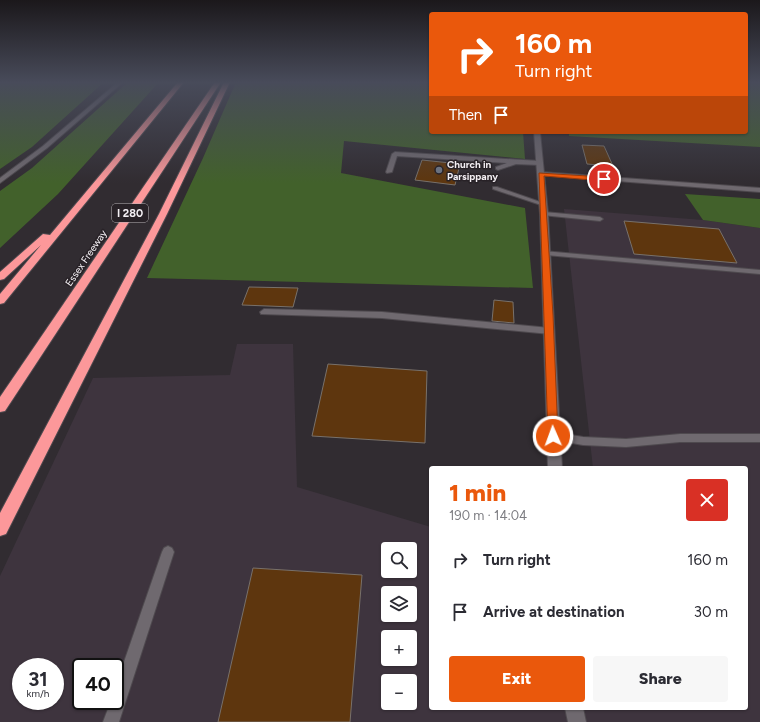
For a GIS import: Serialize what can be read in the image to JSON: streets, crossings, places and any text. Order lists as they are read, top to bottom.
{
  "streets": {
    "highway": ["I 280", "Essex Freeway"]
  },
  "places": ["Church in Parsippany"],
  "page": {
    "turn": ["160 m", "Turn right"],
    "then": "Then",
    "heading": ["1 min", "190 m · 14:04"],
    "list": [
      {
        "name": "Turn right",
        "value": "160 m"
      },
      {
        "name": "Arrive at destination",
        "value": "30 m"
      }
    ],
    "map_buttons": ["+", "−"],
    "buttons": ["Exit", "Share"],
    "speed": "31 km/h",
    "limit": "40"
  }
}
